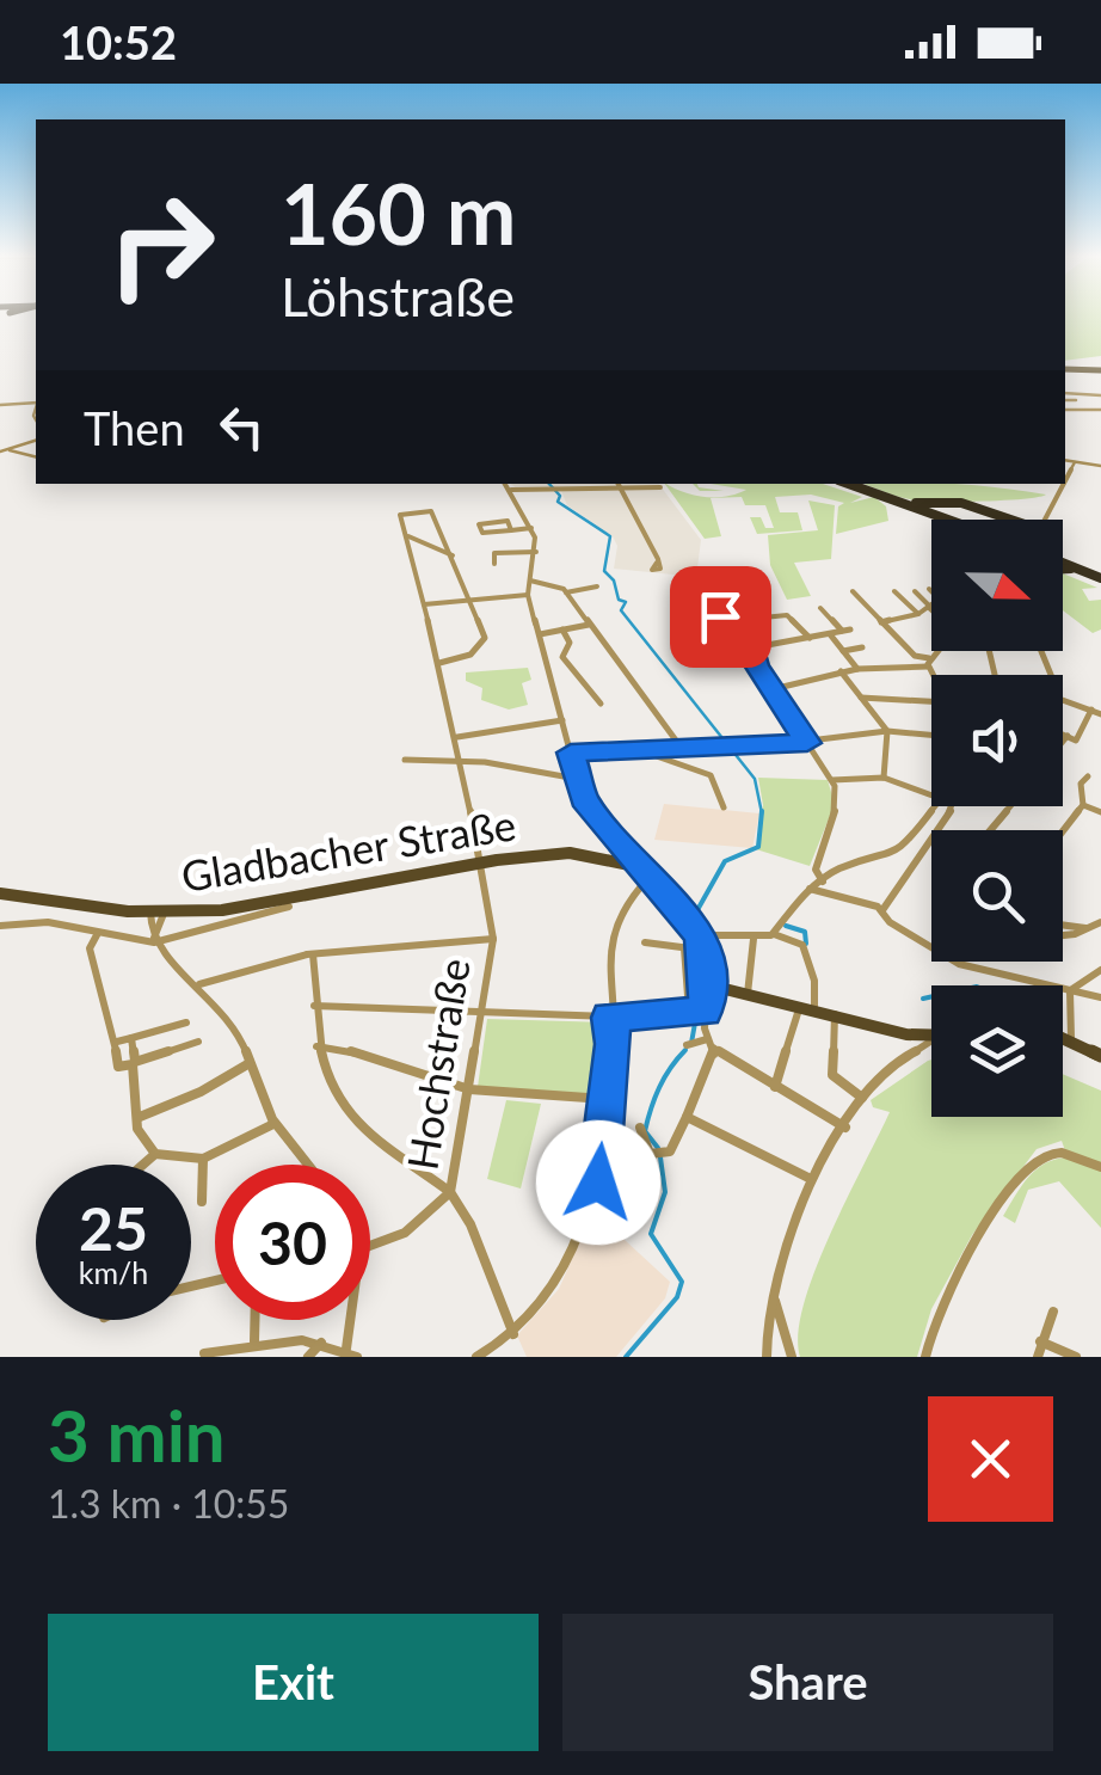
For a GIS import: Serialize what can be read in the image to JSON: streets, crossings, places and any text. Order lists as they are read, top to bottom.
{
  "streets": {
    "main road": ["Gladbacher Straße"],
    "street": ["Hochstraße"]
  },
  "crossings": [
    ["Gladbacher Straße", "Hochstraße"]
  ],
  "north": "right",
  "page": {
    "status": "10:52",
    "turn": ["160 m", "Löhstraße"],
    "then": "Then",
    "speed": "25 km/h",
    "limit": "30",
    "heading": ["3 min", "1.3 km · 10:55"],
    "buttons": ["Exit", "Share"]
  }
}
